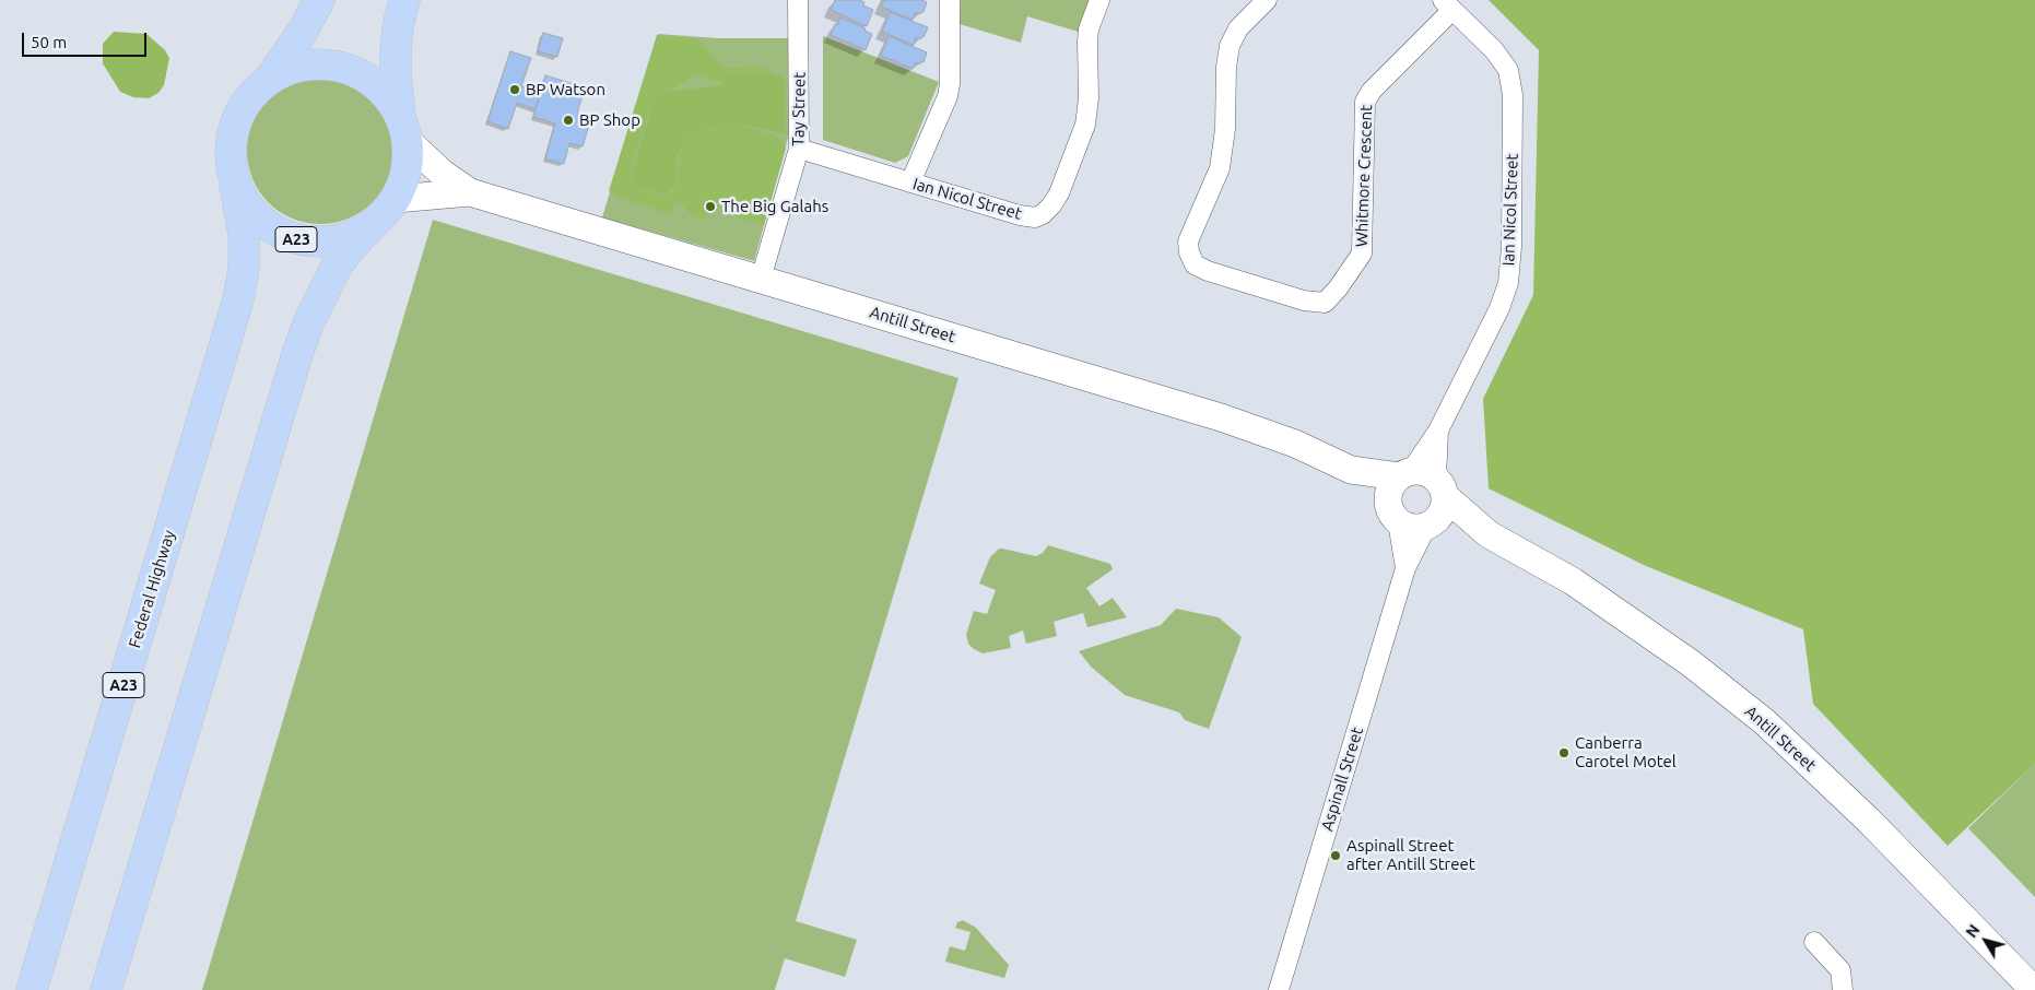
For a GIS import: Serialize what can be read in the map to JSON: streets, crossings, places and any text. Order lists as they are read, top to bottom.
{
  "streets": {
    "highway": ["A23", "Federal Highway"],
    "main road": ["Antill Street"],
    "street": [
      "Tay Street",
      "Whitmore Crescent",
      "Ian Nicol Street",
      "Aspinall Street"
    ]
  },
  "crossings": [
    ["Tay Street", "Ian Nicol Street"],
    ["Tay Street", "Antill Street"],
    ["Whitmore Crescent", "Ian Nicol Street"],
    ["Ian Nicol Street", "Antill Street"],
    ["Ian Nicol Street", "Aspinall Street"],
    ["A23", "Antill Street"],
    ["A23", "Federal Highway"],
    ["Antill Street", "Federal Highway"],
    ["Antill Street", "Aspinall Street"]
  ],
  "places": [
    "BP Watson",
    "BP Shop",
    "The Big Galahs",
    "Canberra Carotel Motel",
    "Aspinall Street after Antill Street"
  ],
  "scale_bar": "50 m",
  "north": "top left"
}
